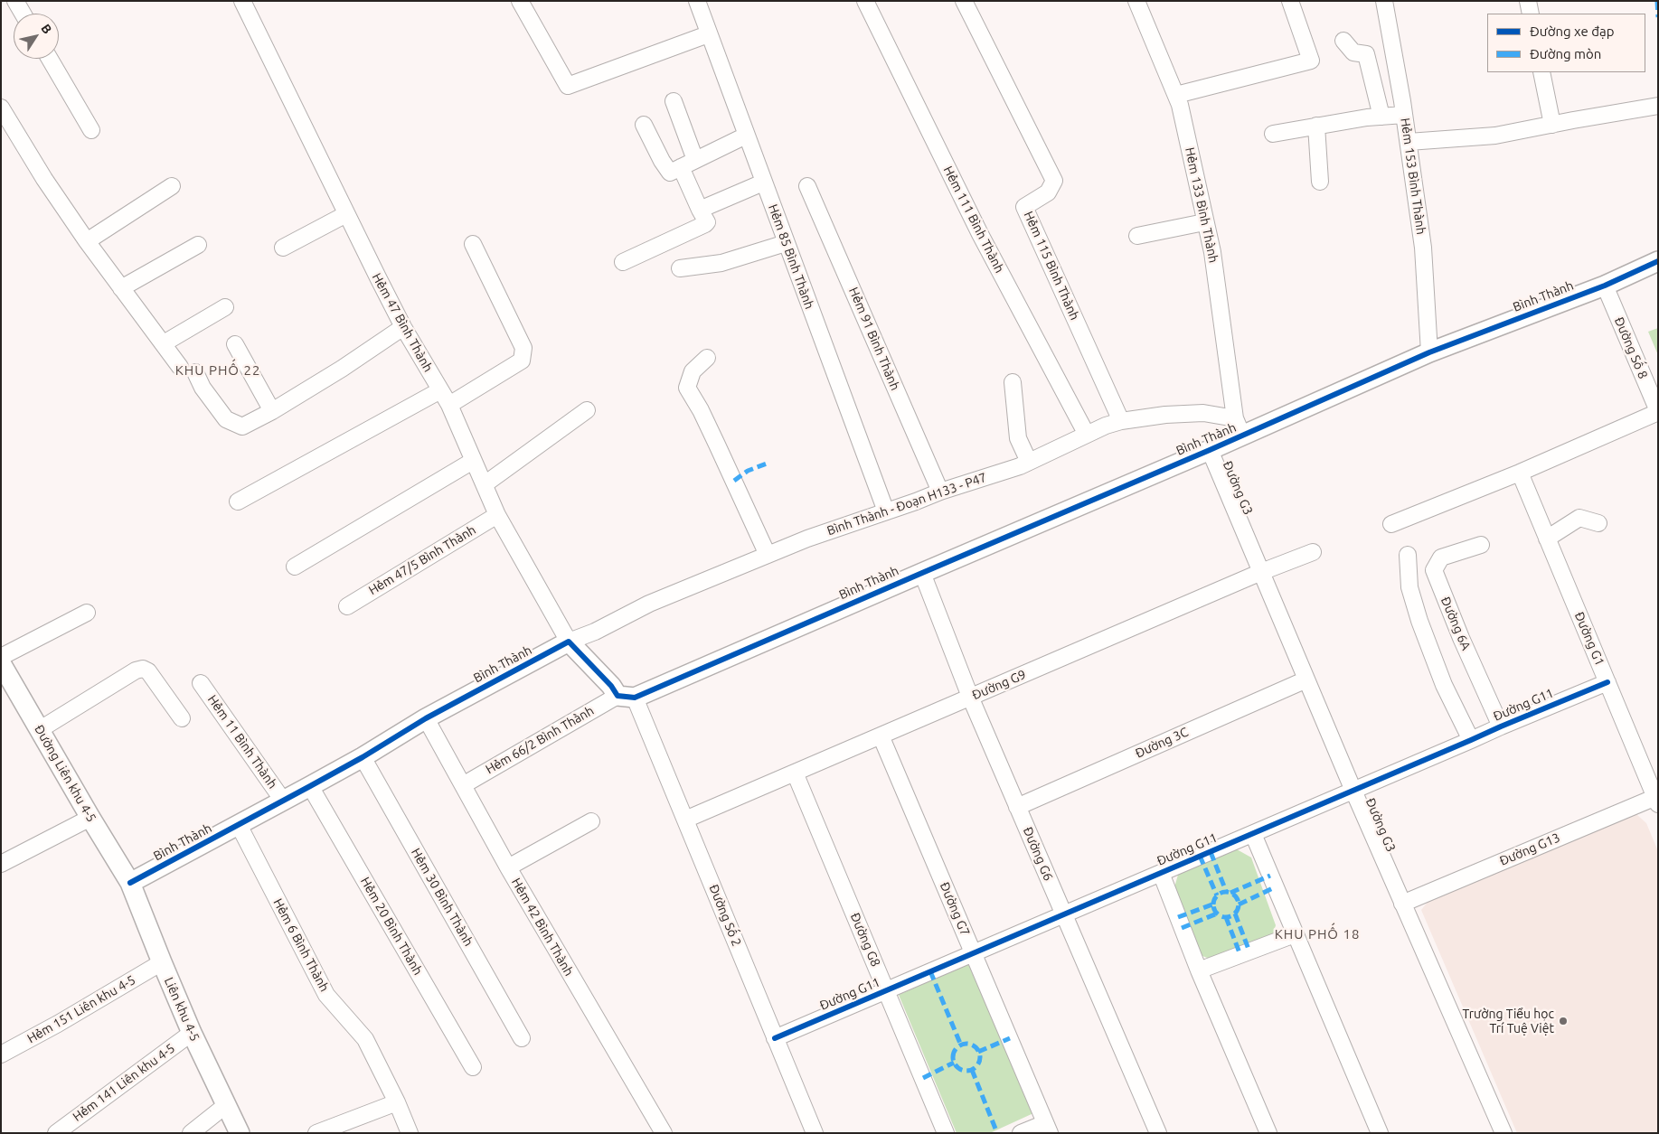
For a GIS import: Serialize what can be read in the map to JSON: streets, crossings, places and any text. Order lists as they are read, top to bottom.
{
  "streets": {
    "street": [
      "Hẻm 153 Bình Thành",
      "Hẻm 133 Bình Thành",
      "Hẻm 111 Bình Thành",
      "Hẻm 85 Bình Thành",
      "Hẻm 115 Bình Thành",
      "Bình Thành",
      "Hẻm 47 Bình Thành",
      "Hẻm 91 Bình Thành",
      "Đường Số 8",
      "Đường G3",
      "Bình Thành - Đoạn H133 - P47",
      "Hẻm 47/5 Bình Thành",
      "Đường 6A",
      "Đường G1",
      "Đường G9",
      "Đường G11",
      "Hẻm 66/2 Bình Thành",
      "Hẻm 11 Bình Thành",
      "Đường 3C",
      "Đường Liên khu 4-5",
      "Đường G13",
      "Đường G6",
      "Hẻm 30 Bình Thành",
      "Đường G7",
      "Đường Số 2",
      "Hẻm 20 Bình Thành",
      "Hẻm 42 Bình Thành",
      "Đường G8",
      "Hẻm 6 Bình Thành",
      "Hẻm 151 Liên khu 4-5",
      "Liên khu 4-5",
      "Hẻm 141 Liên khu 4-5"
    ]
  },
  "crossings": [
    ["Hẻm 153 Bình Thành", "Bình Thành"],
    ["Hẻm 133 Bình Thành", "Bình Thành"],
    ["Hẻm 133 Bình Thành", "Bình Thành - Đoạn H133 - P47"],
    ["Hẻm 111 Bình Thành", "Bình Thành - Đoạn H133 - P47"],
    ["Hẻm 85 Bình Thành", "Bình Thành - Đoạn H133 - P47"],
    ["Hẻm 115 Bình Thành", "Bình Thành - Đoạn H133 - P47"],
    ["Bình Thành", "Hẻm 47 Bình Thành"],
    ["Bình Thành", "Đường Số 8"],
    ["Bình Thành", "Đường G3"],
    ["Bình Thành", "Bình Thành - Đoạn H133 - P47"],
    ["Bình Thành", "Hẻm 66/2 Bình Thành"],
    ["Bình Thành", "Hẻm 11 Bình Thành"],
    ["Bình Thành", "Đường Liên khu 4-5"],
    ["Bình Thành", "Đường G6"],
    ["Bình Thành", "Hẻm 30 Bình Thành"],
    ["Bình Thành", "Đường Số 2"],
    ["Bình Thành", "Hẻm 20 Bình Thành"],
    ["Bình Thành", "Hẻm 42 Bình Thành"],
    ["Bình Thành", "Hẻm 6 Bình Thành"],
    ["Bình Thành", "Liên khu 4-5"],
    ["Hẻm 47 Bình Thành", "Bình Thành - Đoạn H133 - P47"],
    ["Hẻm 47 Bình Thành", "Hẻm 47/5 Bình Thành"],
    ["Hẻm 91 Bình Thành", "Bình Thành - Đoạn H133 - P47"],
    ["Đường G3", "Đường G9"],
    ["Đường G3", "Đường G11"],
    ["Đường G3", "Đường 3C"],
    ["Đường G3", "Đường G13"],
    ["Đường 6A", "Đường G11"],
    ["Đường G1", "Đường G11"],
    ["Đường G1", "Đường G13"],
    ["Đường G9", "Đường G6"],
    ["Đường G9", "Đường G7"],
    ["Đường G9", "Đường Số 2"],
    ["Đường G9", "Đường G8"],
    ["Đường G11", "Đường G6"],
    ["Đường G11", "Đường G7"],
    ["Đường G11", "Đường Số 2"],
    ["Đường G11", "Đường G8"],
    ["Hẻm 66/2 Bình Thành", "Đường Số 2"],
    ["Hẻm 66/2 Bình Thành", "Hẻm 42 Bình Thành"],
    ["Đường 3C", "Đường G6"],
    ["Đường Liên khu 4-5", "Liên khu 4-5"],
    ["Hẻm 151 Liên khu 4-5", "Liên khu 4-5"],
    ["Liên khu 4-5", "Hẻm 141 Liên khu 4-5"]
  ],
  "districts": ["KHU PHỐ 22", "KHU PHỐ 18"],
  "places": ["Trường Tiểu học Trí Tuệ Việt"],
  "legend": ["Đường xe đạp", "Đường mòn"],
  "north": "top right"
}
